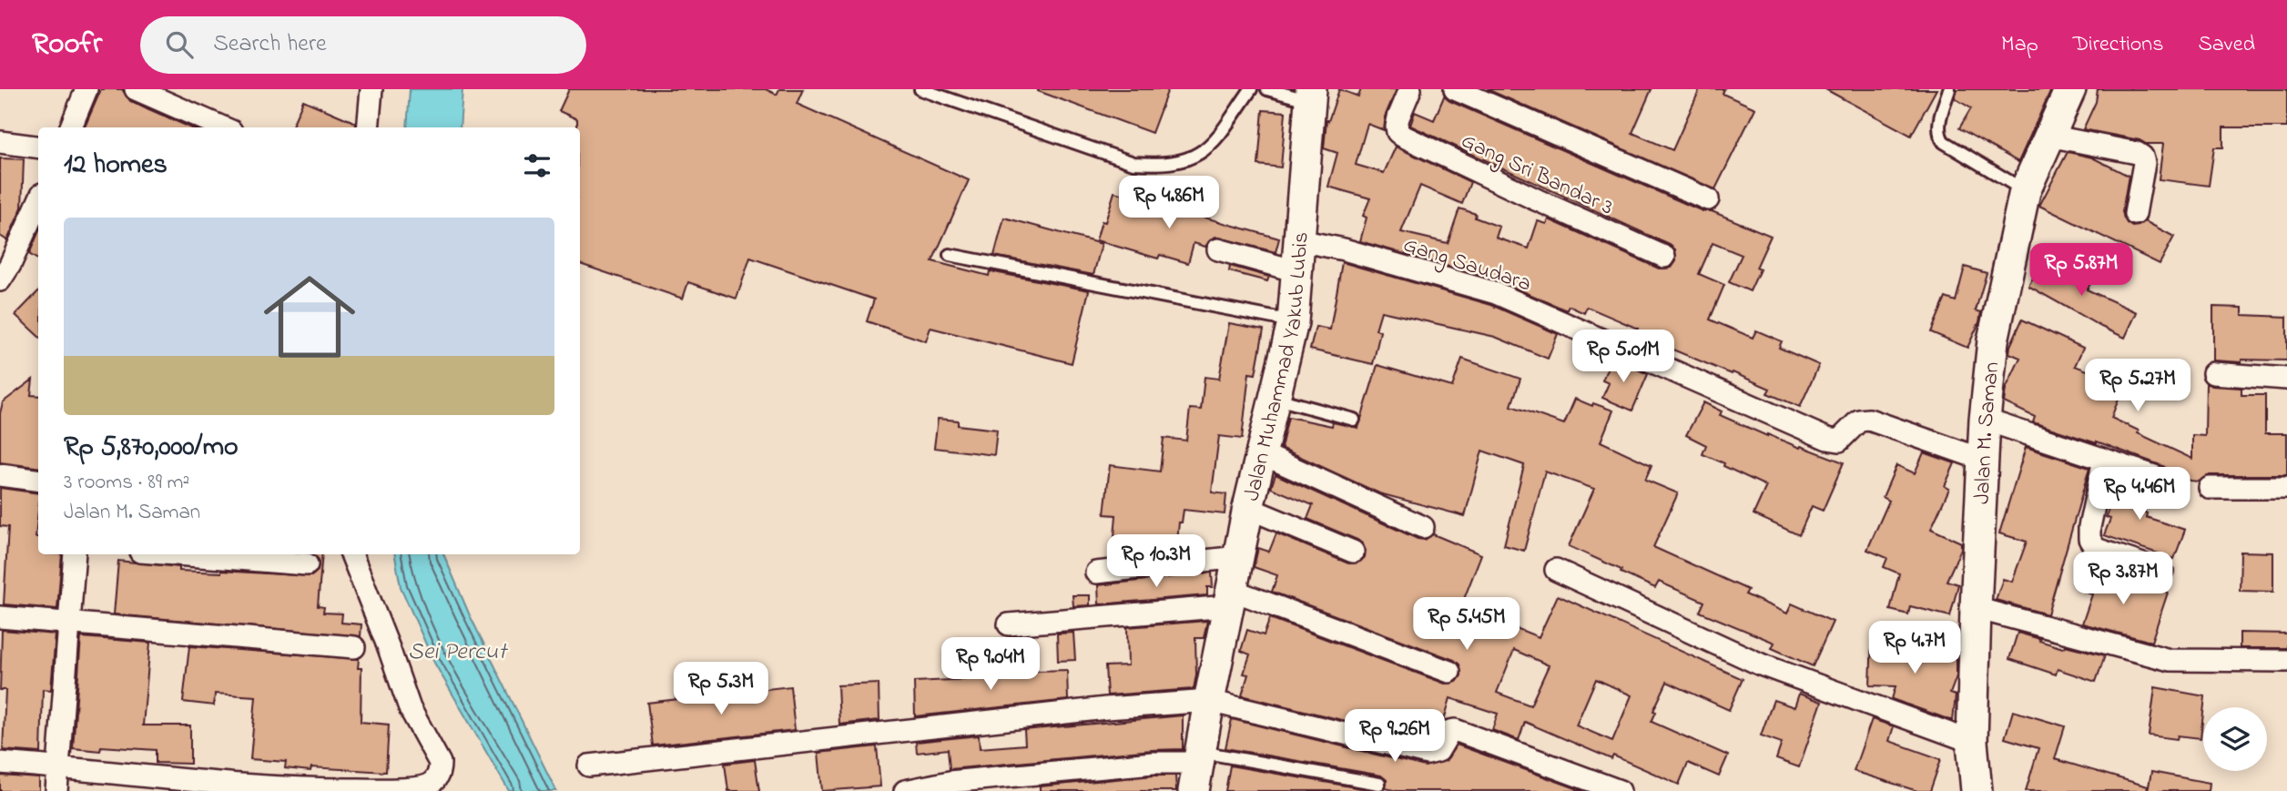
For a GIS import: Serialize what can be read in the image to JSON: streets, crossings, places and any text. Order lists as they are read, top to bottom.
{
  "streets": {
    "street": [
      "Gang Sri Bandar 3",
      "Gang Saudara",
      "Jalan Muhammad Yakub Lubis",
      "Jalan M. Saman"
    ]
  },
  "crossings": [
    ["Gang Saudara", "Jalan Muhammad Yakub Lubis"],
    ["Gang Saudara", "Jalan M. Saman"]
  ],
  "water": ["Sei Percut"],
  "page": {
    "header": "Roofr",
    "search": "Search here",
    "nav": ["Map", "Directions", "Saved"],
    "heading": "12 homes",
    "price": [
      "Rp 4.86M",
      "Rp 5.87M",
      "Rp 5.01M",
      "Rp 5.27M",
      "Rp 4.46M",
      "Rp 10.3M",
      "Rp 3.87M",
      "Rp 5.45M",
      "Rp 4.7M",
      "Rp 9.04M",
      "Rp 5.3M",
      "Rp 9.26M"
    ],
    "list": [
      {
        "name": "Rp 5,870,000/mo",
        "note": "3 rooms · 89 m² · Jalan M. Saman"
      }
    ]
  }
}
